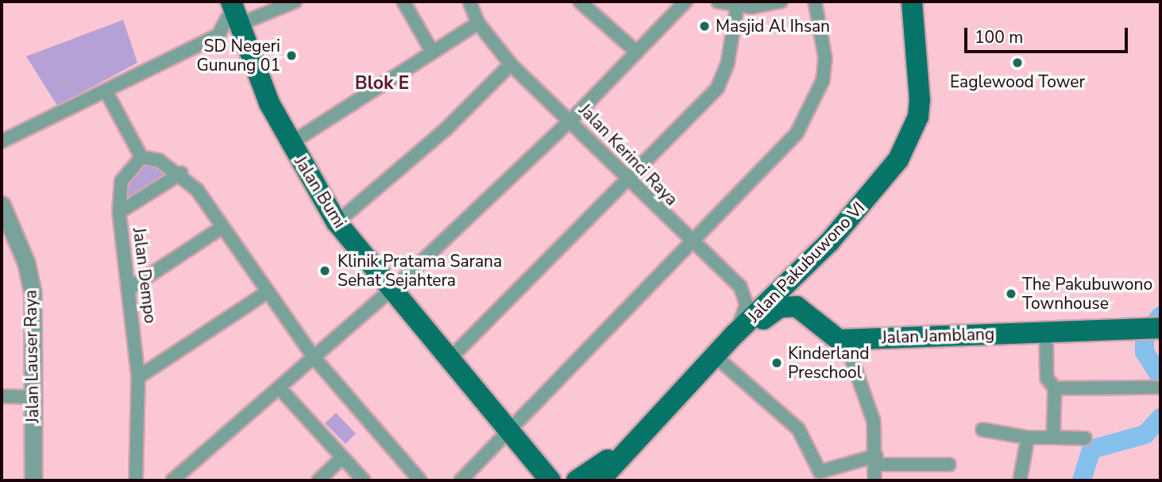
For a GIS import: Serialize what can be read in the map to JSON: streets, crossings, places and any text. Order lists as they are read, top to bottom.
{
  "streets": {
    "main road": ["Jalan Bumi", "Jalan Pakubuwono VI", "Jalan Jamblang"],
    "street": ["Jalan Kerinci Raya", "Jalan Dempo", "Jalan Lauser Raya"]
  },
  "crossings": [
    ["Jalan Kerinci Raya", "Jalan Pakubuwono VI"],
    ["Jalan Kerinci Raya", "Jalan Jamblang"],
    ["Jalan Pakubuwono VI", "Jalan Jamblang"]
  ],
  "districts": ["Blok E"],
  "places": [
    "Masjid Al Ihsan",
    "SD Negeri Gunung 01",
    "Eaglewood Tower",
    "Klinik Pratama Sarana Sehat Sejahtera",
    "The Pakubuwono Townhouse",
    "Kinderland Preschool"
  ],
  "scale_bar": "100 m"
}
